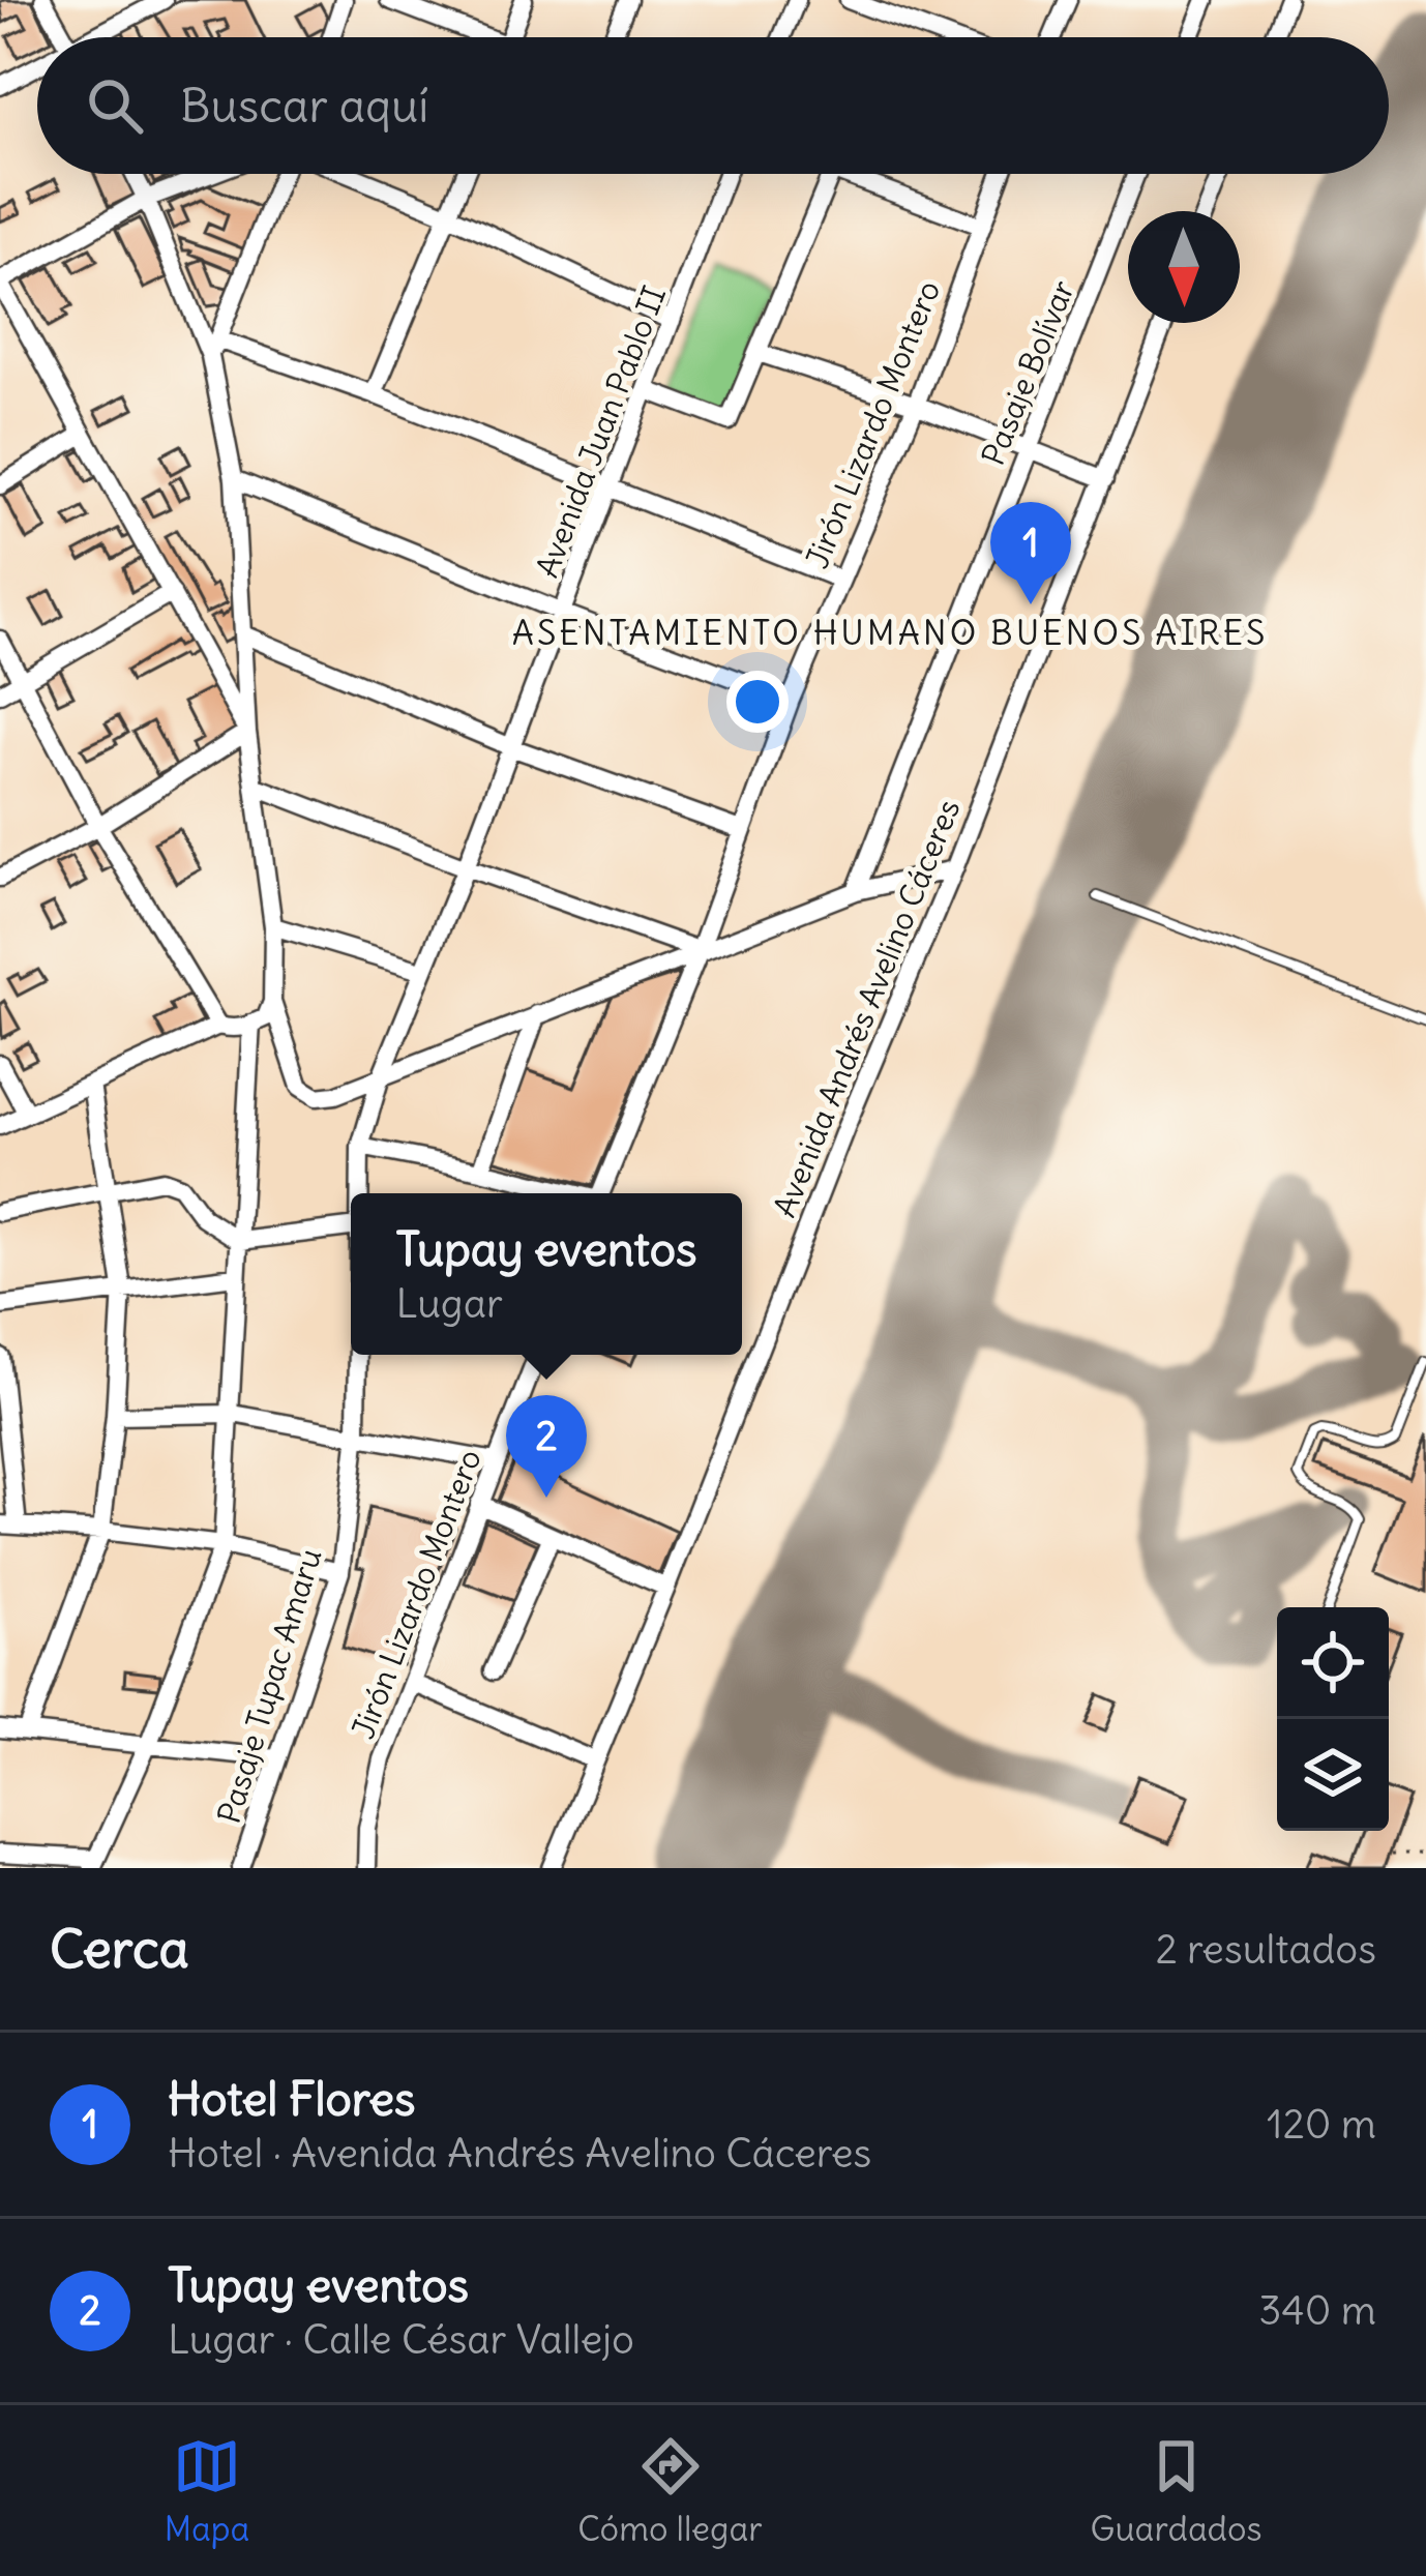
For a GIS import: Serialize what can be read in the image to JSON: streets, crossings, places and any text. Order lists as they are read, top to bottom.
{
  "streets": {
    "street": [
      "Pasaje Bolívar",
      "Jirón Lizardo Montero",
      "Avenida Juan Pablo II",
      "Avenida Andrés Avelino Cáceres",
      "Pasaje Tupac Amaru"
    ]
  },
  "crossings": [
    ["Avenida Juan Pablo II", "Pasaje Tupac Amaru"]
  ],
  "districts": ["ASENTAMIENTO HUMANO BUENOS AIRES"],
  "north": "bottom",
  "page": {
    "search": "Buscar aquí",
    "pins": ["1", "2"],
    "popup": ["Tupay eventos", "Lugar"],
    "heading": ["Cerca", "2 resultados"],
    "list": [
      {
        "mark": "1",
        "name": "Hotel Flores",
        "note": "Hotel · Avenida Andrés Avelino Cáceres",
        "value": "120 m"
      },
      {
        "mark": "2",
        "name": "Tupay eventos",
        "note": "Lugar · Calle César Vallejo",
        "value": "340 m"
      }
    ],
    "nav": ["Mapa", "Cómo llegar", "Guardados"]
  }
}
